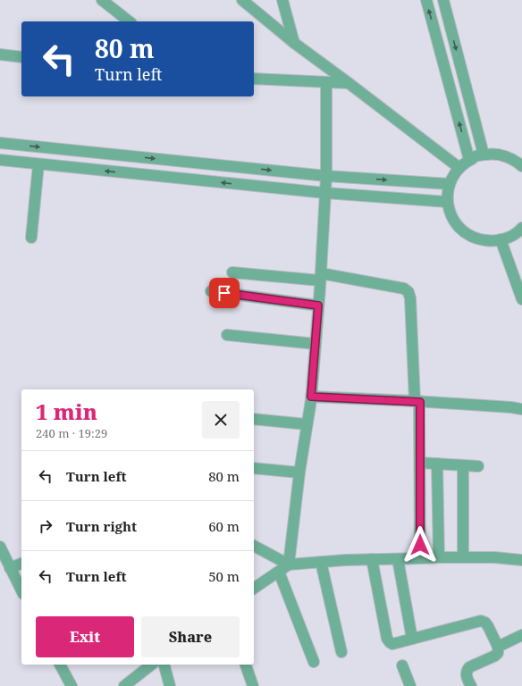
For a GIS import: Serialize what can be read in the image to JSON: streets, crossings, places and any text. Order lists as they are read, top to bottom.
{
  "page": {
    "turn": ["80 m", "Turn left"],
    "heading": ["1 min", "240 m · 19:29"],
    "list": [
      {
        "name": "Turn left",
        "value": "80 m"
      },
      {
        "name": "Turn right",
        "value": "60 m"
      },
      {
        "name": "Turn left",
        "value": "50 m"
      }
    ],
    "buttons": ["Exit", "Share"]
  }
}
